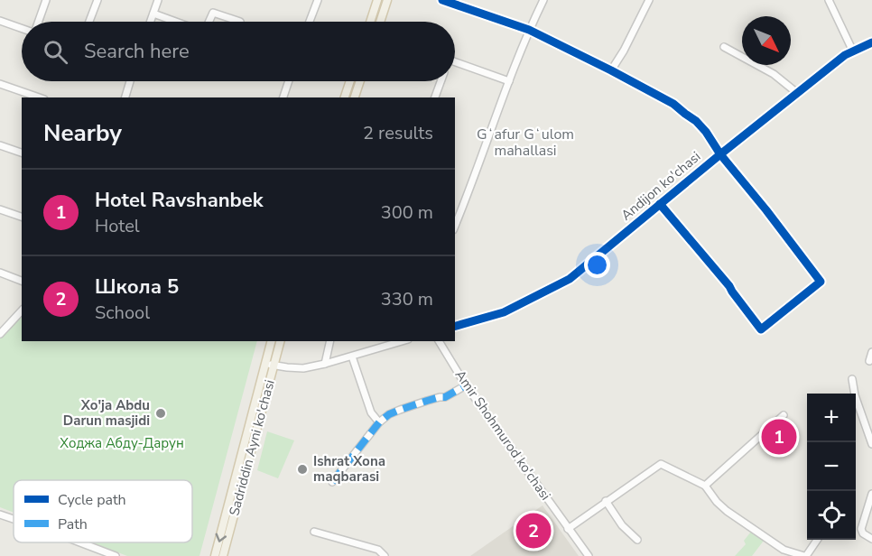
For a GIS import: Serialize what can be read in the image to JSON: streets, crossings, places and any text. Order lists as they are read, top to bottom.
{
  "streets": {
    "main road": ["Sadriddin Ayni ko'chasi"],
    "street": ["Andijon ko'chasi", "Amir Shohmurod ko'chasi"]
  },
  "districts": ["Gʻafur Gʻulom mahallasi"],
  "parks": ["Ходжа Абду-Дарун"],
  "places": ["Xo'ja Abdu Darun masjidi", "Ishrat Хоnа mаqbаrasi"],
  "legend": ["Cycle path", "Path"],
  "north": "bottom right",
  "page": {
    "search": "Search here",
    "heading": ["Nearby", "2 results"],
    "list": [
      {
        "mark": "1",
        "name": "Hotel Ravshanbek",
        "note": "Hotel",
        "value": "300 m"
      },
      {
        "mark": "2",
        "name": "Школа 5",
        "note": "School",
        "value": "330 m"
      }
    ],
    "map_buttons": ["+", "−"],
    "pins": ["1", "2"]
  }
}
